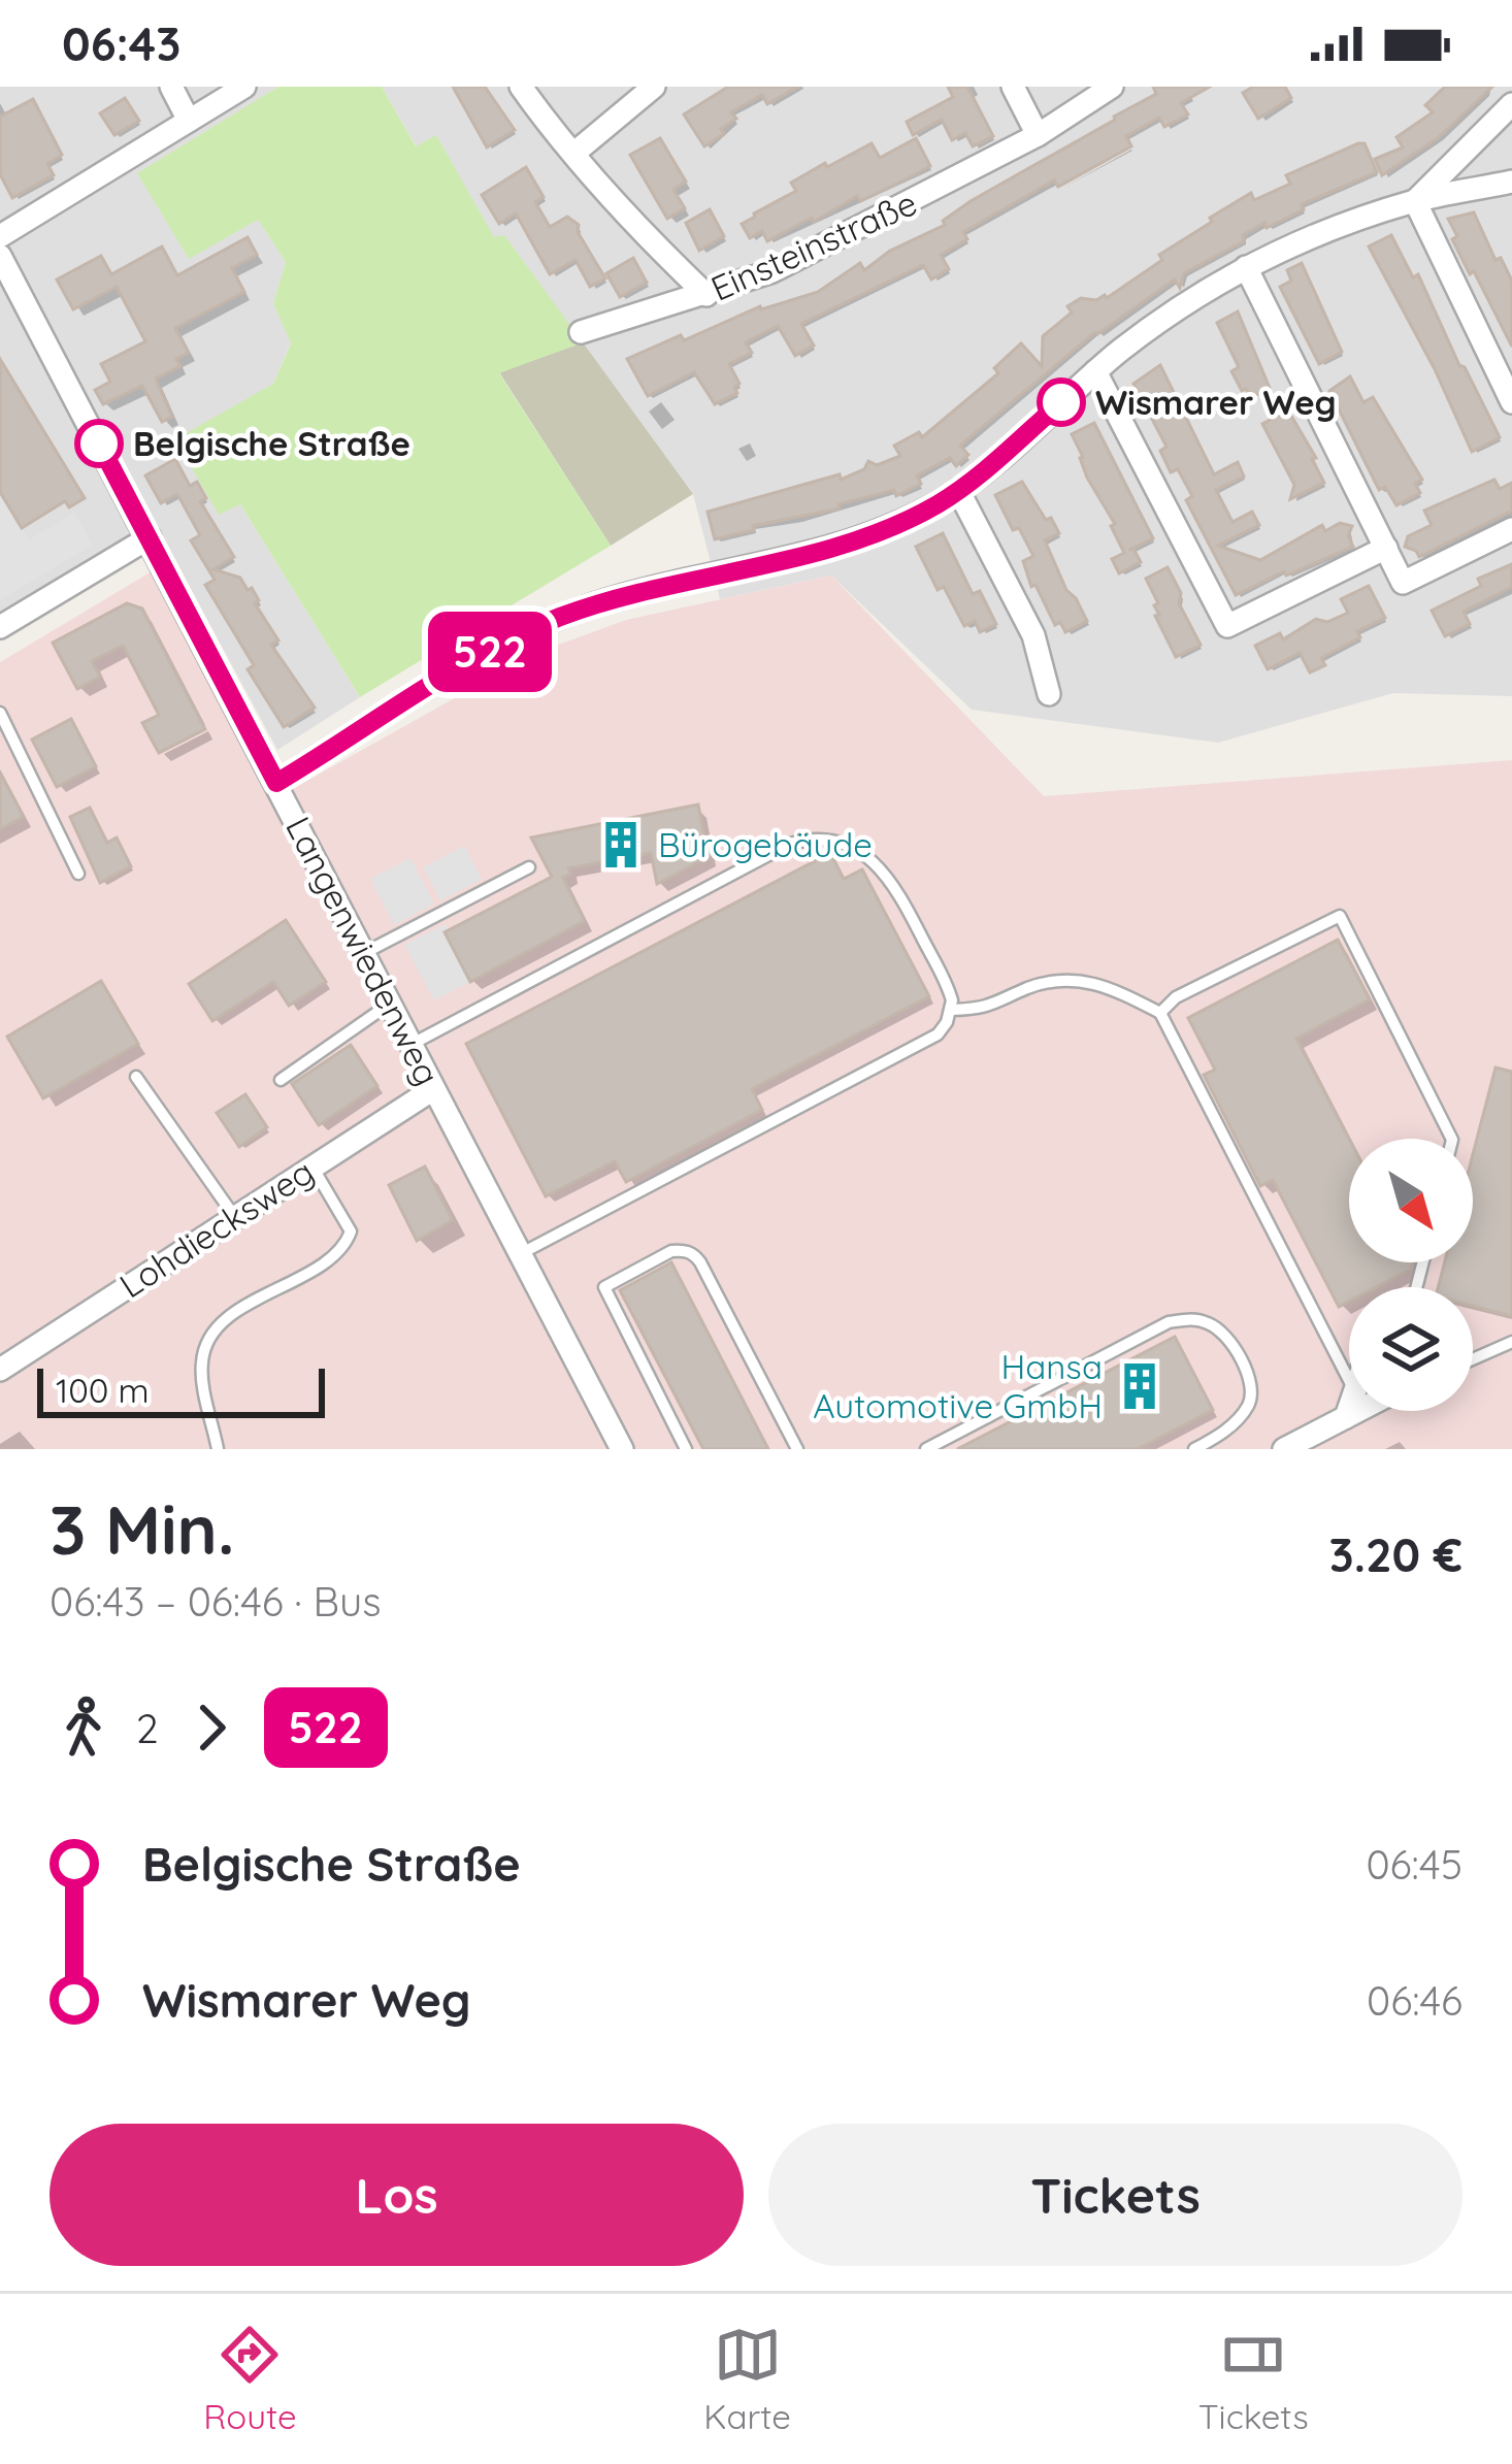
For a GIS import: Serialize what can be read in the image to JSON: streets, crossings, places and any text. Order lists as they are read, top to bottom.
{
  "streets": {
    "street": ["Einsteinstraße", "Langenwiedenweg", "Lohdiecksweg"]
  },
  "crossings": [
    ["Langenwiedenweg", "Lohdiecksweg"]
  ],
  "places": {
    "other": ["Wismarer Weg", "Belgische Straße"],
    "building": ["Bürogebäude", "Hansa Automotive GmbH"]
  },
  "lines": ["bus line 522"],
  "scale_bar": "100 m",
  "north": "bottom right",
  "page": {
    "status": "06:43",
    "on_map": "522",
    "scale": "100 m",
    "heading": ["3 Min.", "06:43 – 06:46 · Bus", "3.20 €"],
    "legs": ["2", "522"],
    "list": [
      {
        "name": "Belgische Straße",
        "value": "06:45"
      },
      {
        "name": "Wismarer Weg",
        "value": "06:46"
      }
    ],
    "buttons": ["Los", "Tickets"],
    "tabs": ["Route", "Karte", "Tickets"]
  }
}
